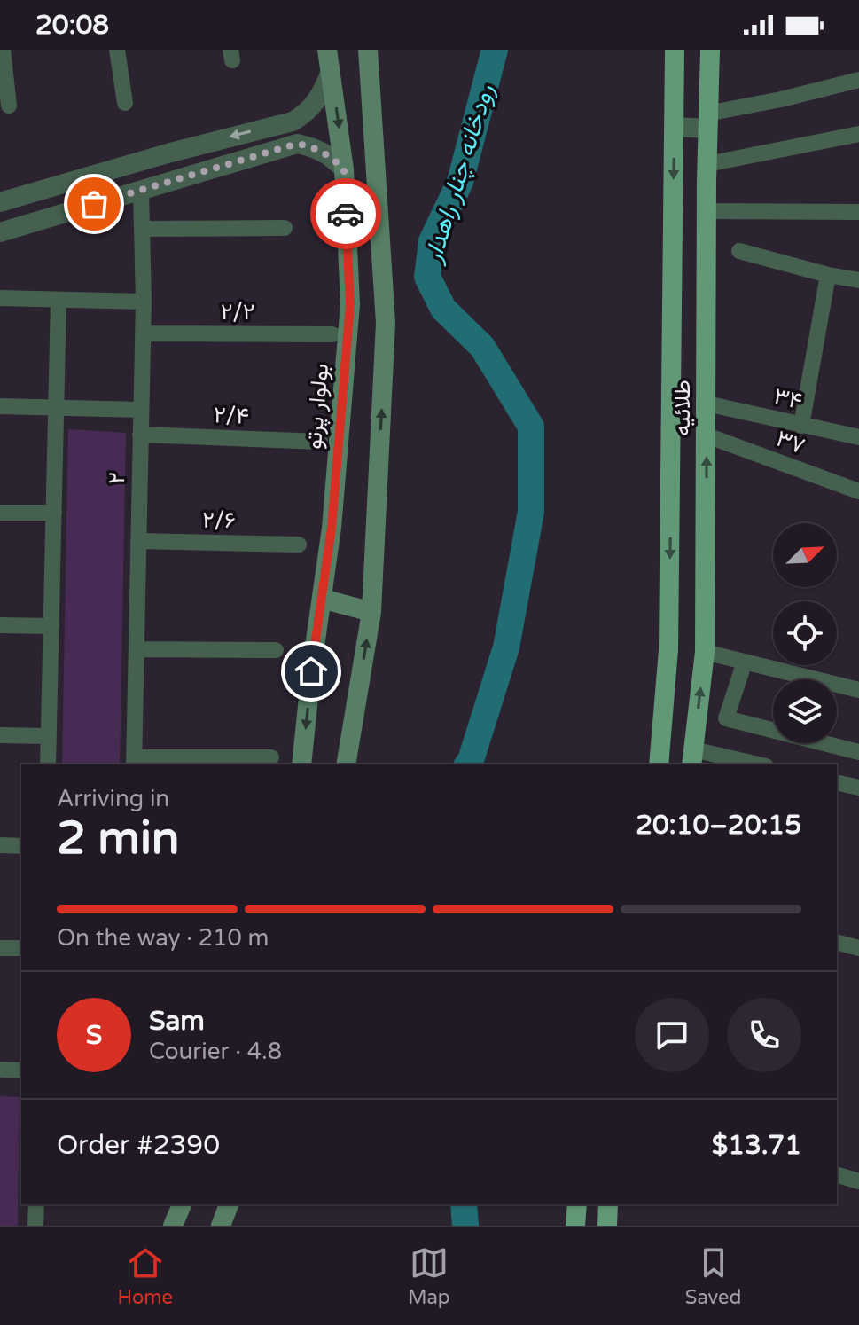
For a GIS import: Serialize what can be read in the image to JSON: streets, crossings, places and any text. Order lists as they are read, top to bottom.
{
  "streets": {
    "main road": ["بولوار پرتو", "طلائیه"],
    "street": [
      "۲/۲",
      "۳۴",
      "۲/۴",
      "۳۷",
      "۲",
      "۲/۶"
    ]
  },
  "crossings": [
    ["۲/۲", "۲"],
    ["۳۴", "طلائیه"],
    ["طلائیه", "۳۷"],
    ["۲/۴", "۲"],
    ["۲", "۲/۶"]
  ],
  "water": ["رودخانه چنار راهدار"],
  "north": "top right",
  "page": {
    "status": "20:08",
    "heading": ["2 min", "Arriving in", "20:10–20:15"],
    "panel": [
      "Sam",
      "Courier · 4.8",
      "Order #2390",
      "$13.71"
    ],
    "bar": "On the way · 210 m",
    "round": "S",
    "tabs": ["Home", "Map", "Saved"]
  }
}
